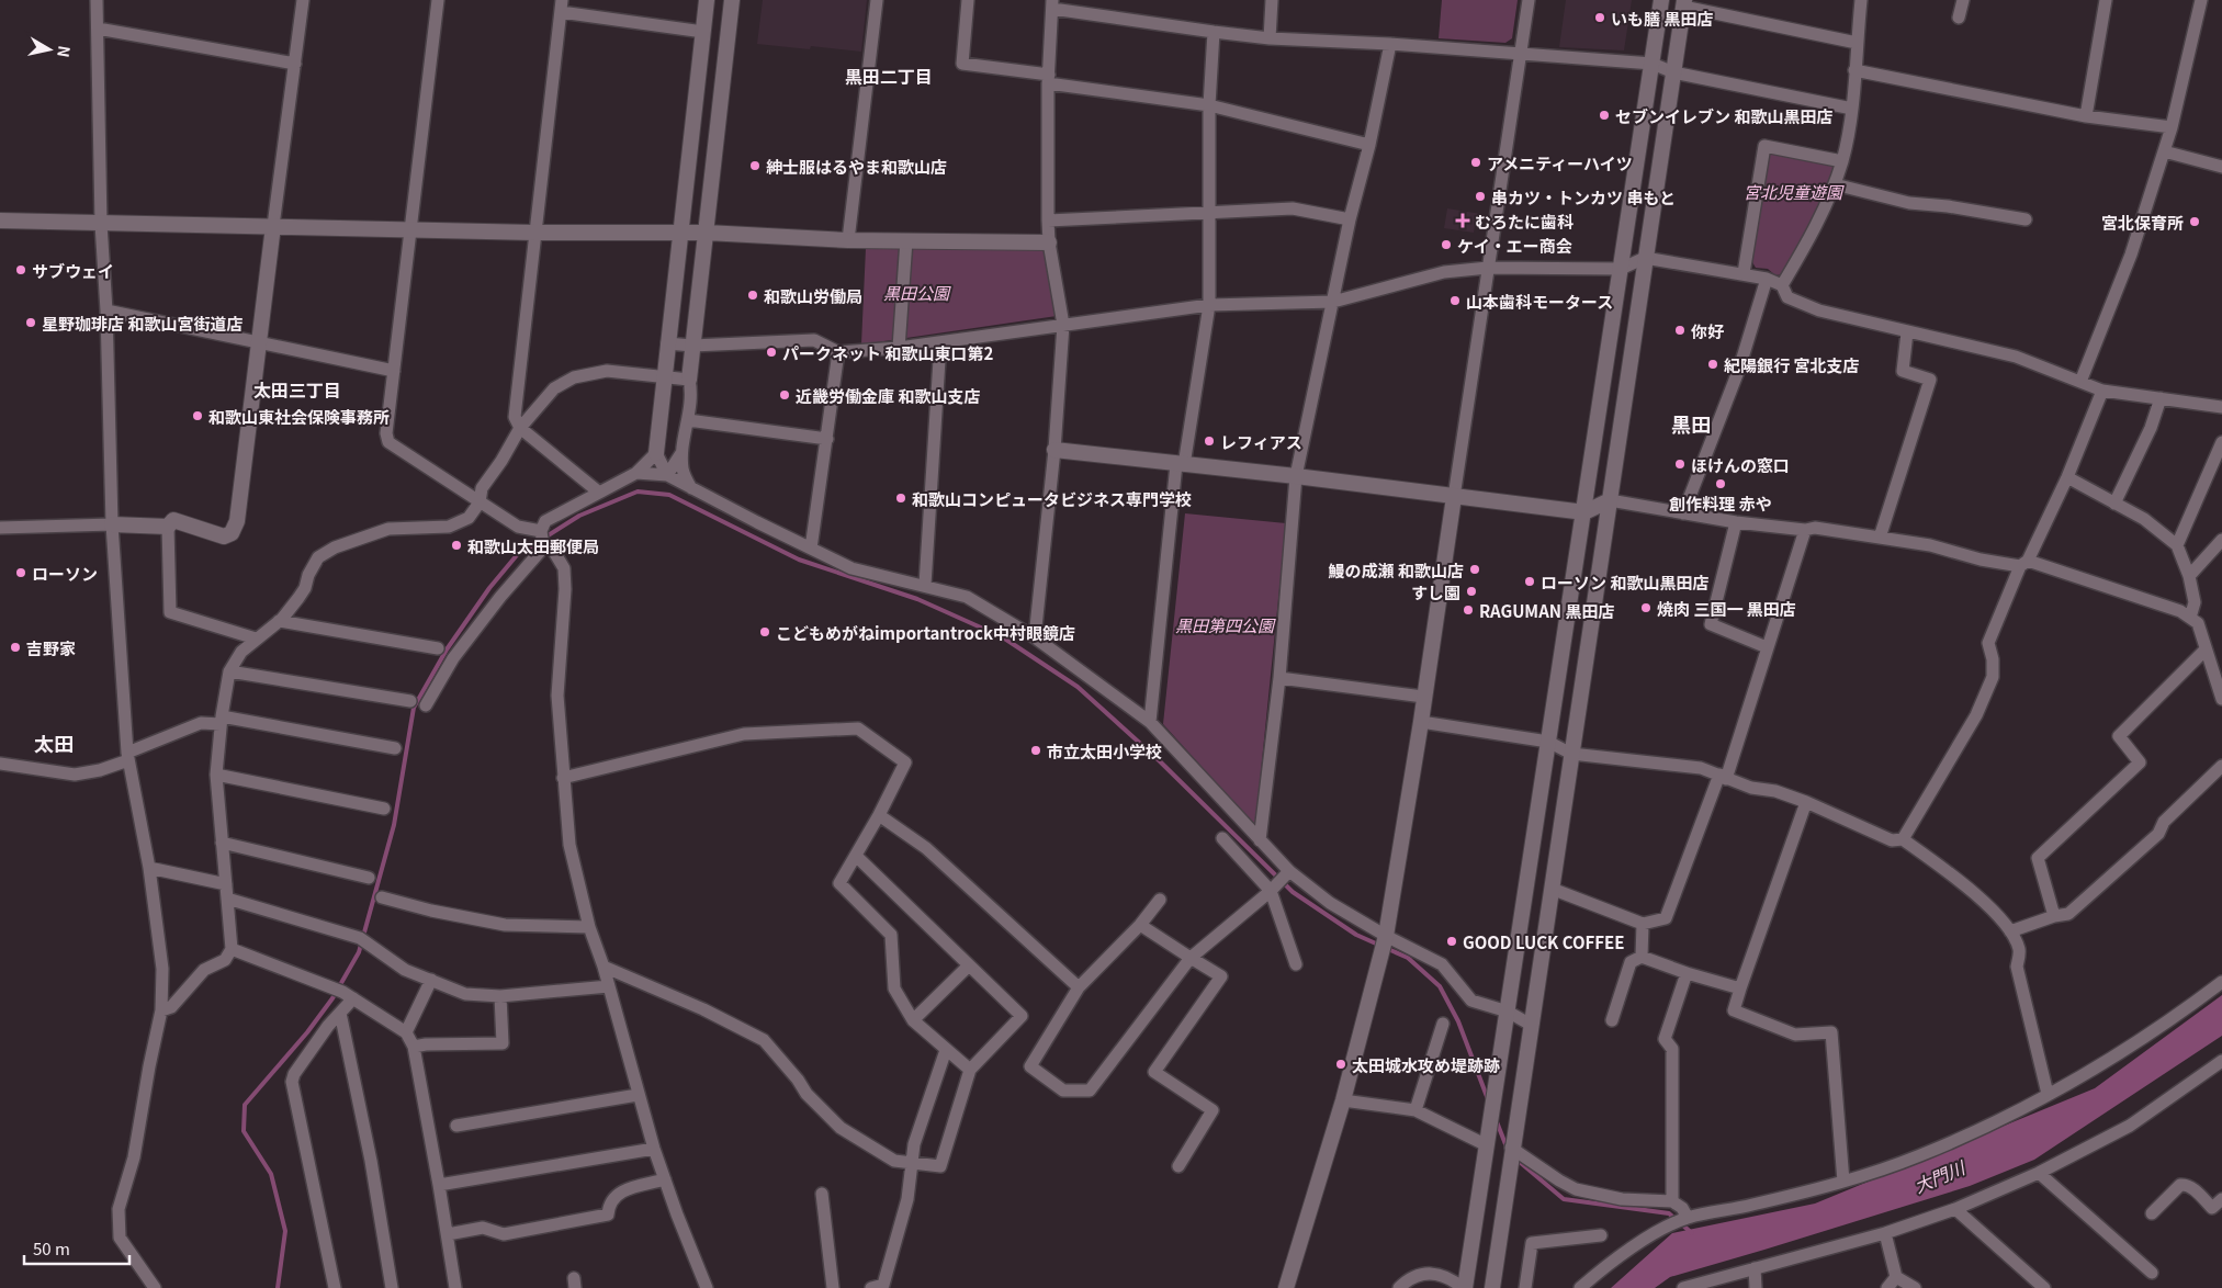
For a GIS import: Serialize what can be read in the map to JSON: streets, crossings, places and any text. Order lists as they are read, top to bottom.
{
  "districts": [
    "黒田二丁目",
    "太田三丁目",
    "黒田",
    "太田"
  ],
  "water": ["大門川"],
  "parks": ["宮北児童遊園", "黒田公園", "黒田第四公園"],
  "places": {
    "other": [
      "いも膳 黒田店",
      "セブンイレブン 和歌山黒田店",
      "アメニティーハイツ",
      "紳士服はるやま和歌山店",
      "串カツ・トンカツ 串もと",
      "宮北保育所",
      "ケイ・エー商会",
      "サブウェイ",
      "和歌山労働局",
      "山本歯科モータース",
      "星野珈琲店 和歌山宮街道店",
      "你好",
      "パークネット 和歌山東口第2",
      "紀陽銀行 宮北支店",
      "近畿労働金庫 和歌山支店",
      "和歌山東社会保険事務所",
      "レフィアス",
      "ほけんの窓口",
      "創作料理 赤や",
      "和歌山コンピュータビジネス専門学校",
      "和歌山太田郵便局",
      "鰻の成瀬 和歌山店",
      "ローソン",
      "ローソン 和歌山黒田店",
      "すし園",
      "焼肉 三国一 黒田店",
      "RAGUMAN 黒田店",
      "こどもめがねimportantrock中村眼鏡店",
      "吉野家",
      "市立太田小学校",
      "GOOD LUCK COFFEE",
      "太田城水攻め堤跡跡"
    ],
    "health": ["むろたに歯科"]
  },
  "scale_bar": "50 m",
  "north": "right"
}
